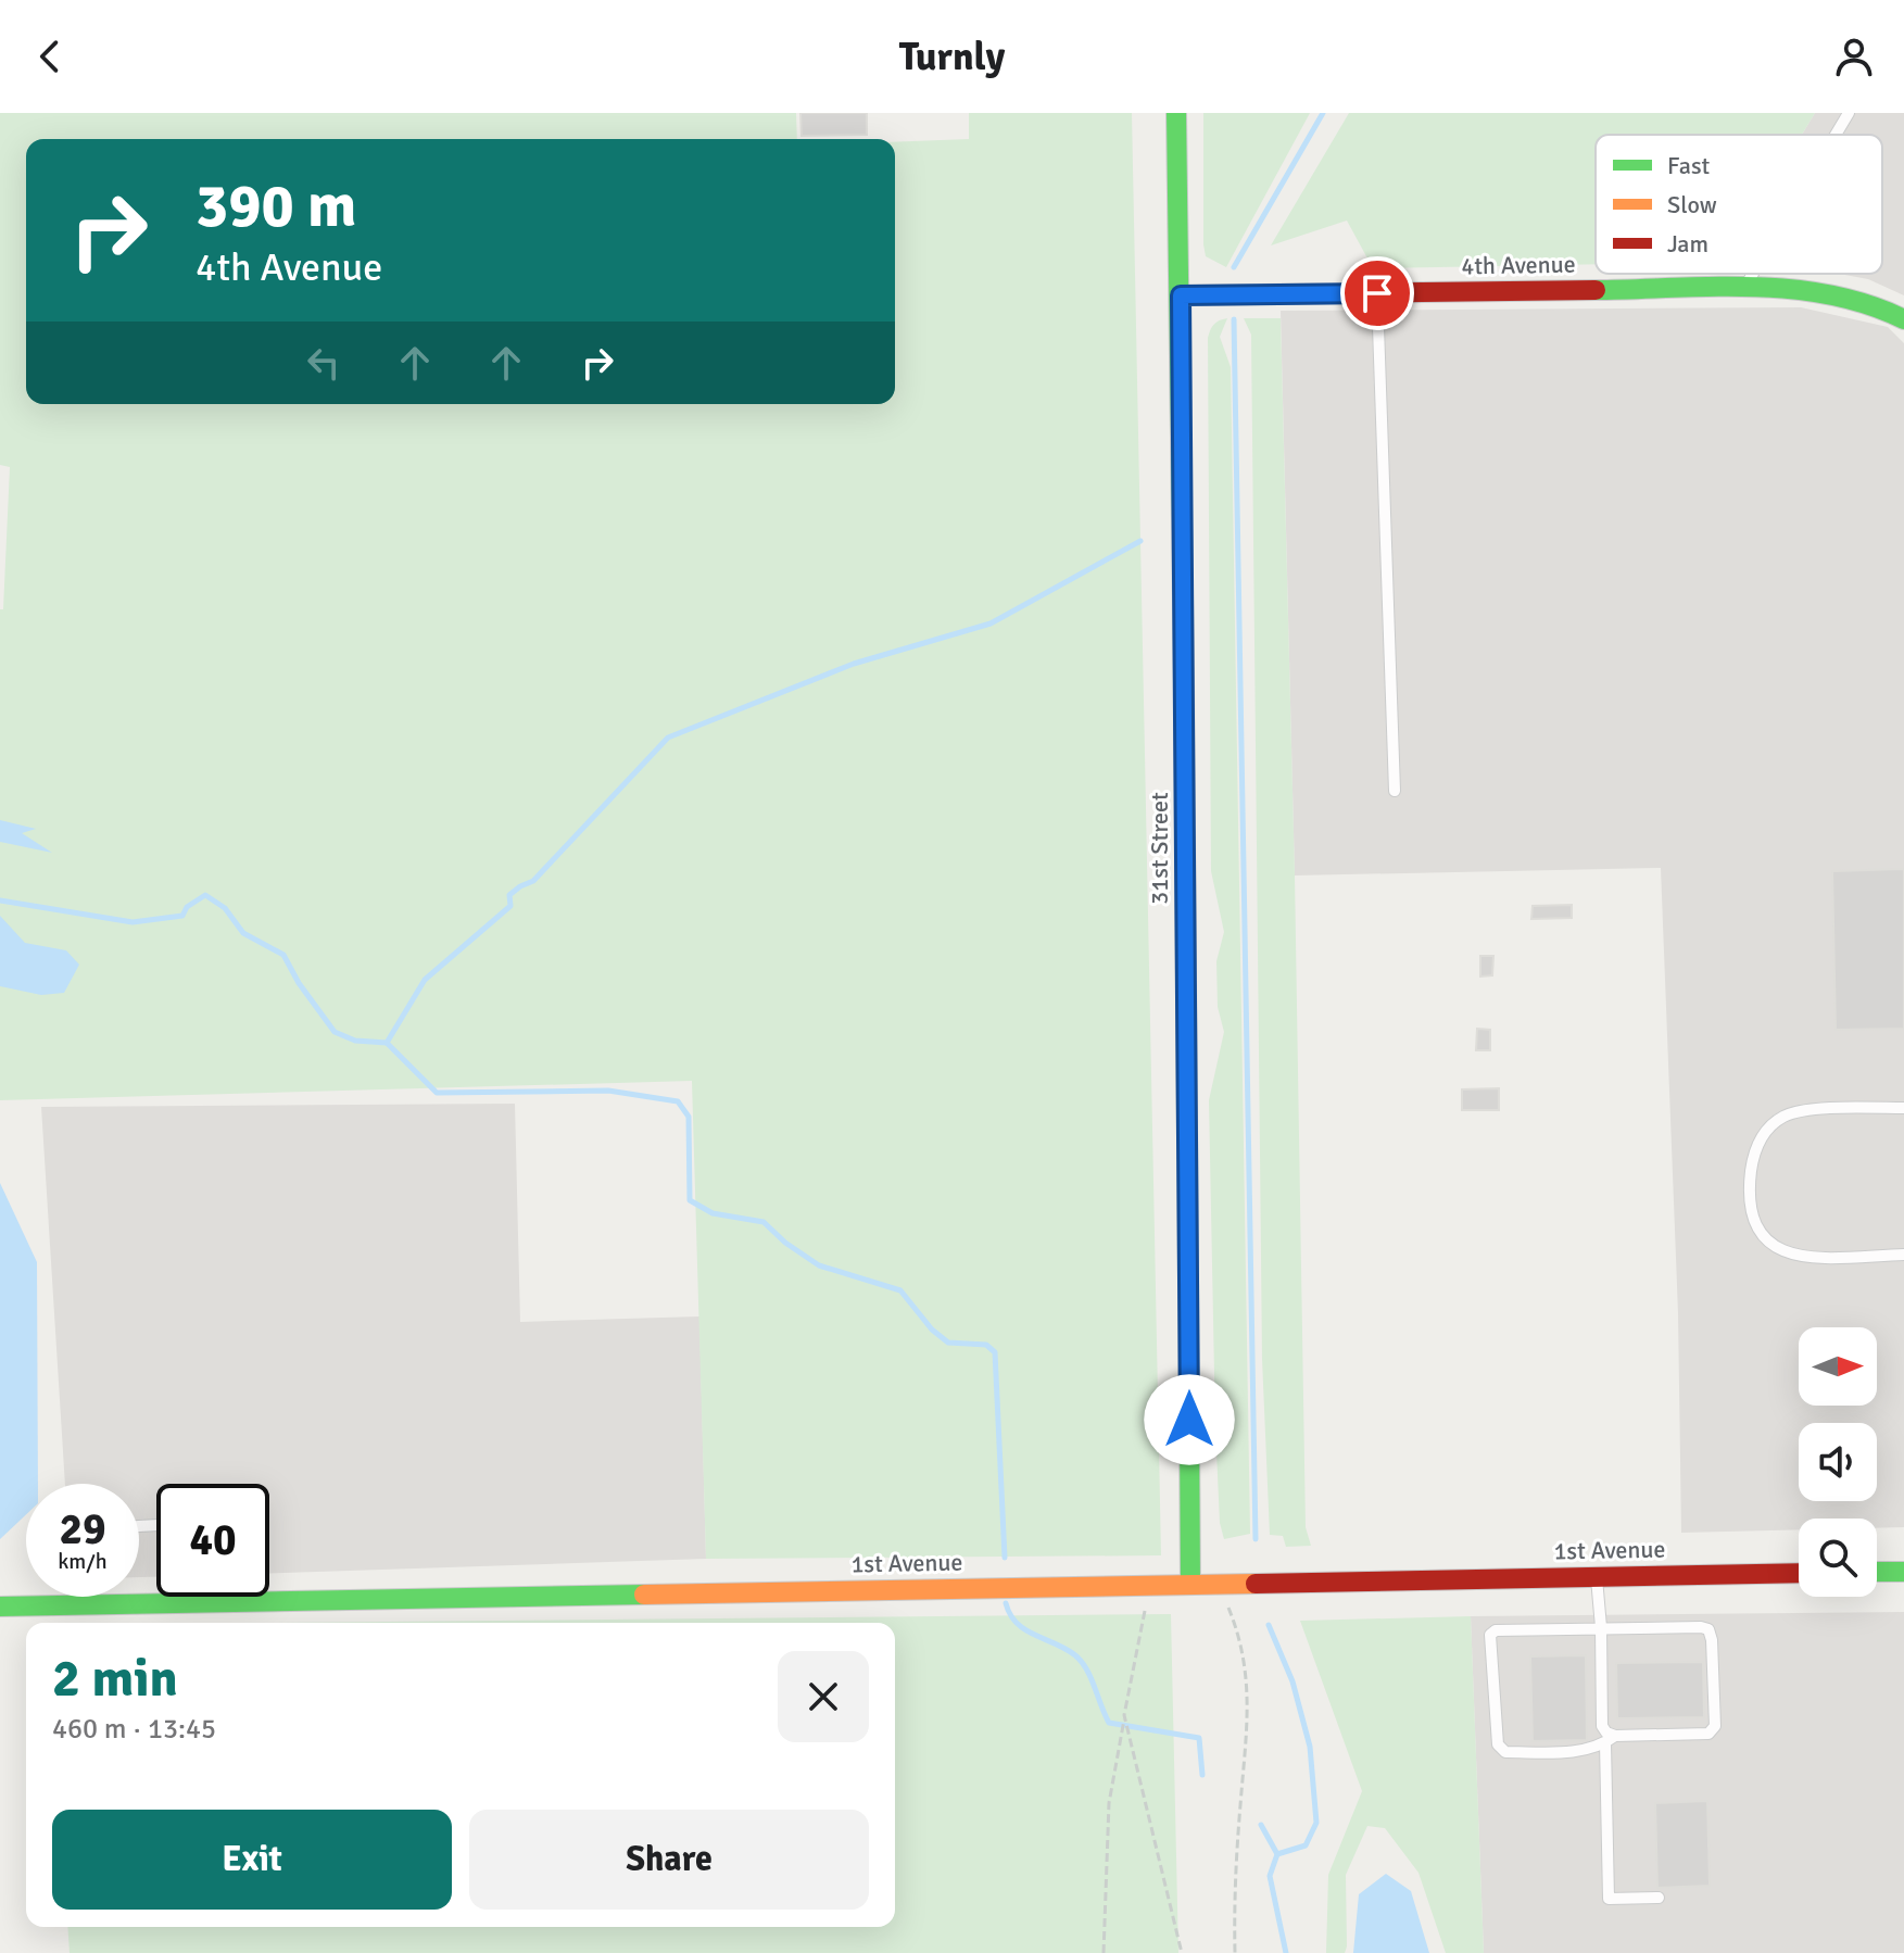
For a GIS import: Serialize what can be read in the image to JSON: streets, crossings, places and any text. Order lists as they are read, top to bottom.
{
  "streets": {
    "street": ["4th Avenue", "31st Street", "1st Avenue"]
  },
  "crossings": [
    ["4th Avenue", "31st Street"],
    ["31st Street", "1st Avenue"]
  ],
  "legend": ["Fast", "Slow", "Jam"],
  "north": "right",
  "page": {
    "header": "Turnly",
    "turn": ["390 m", "4th Avenue"],
    "speed": "29 km/h",
    "limit": "40",
    "heading": ["2 min", "460 m · 13:45"],
    "buttons": ["Exit", "Share"]
  }
}
